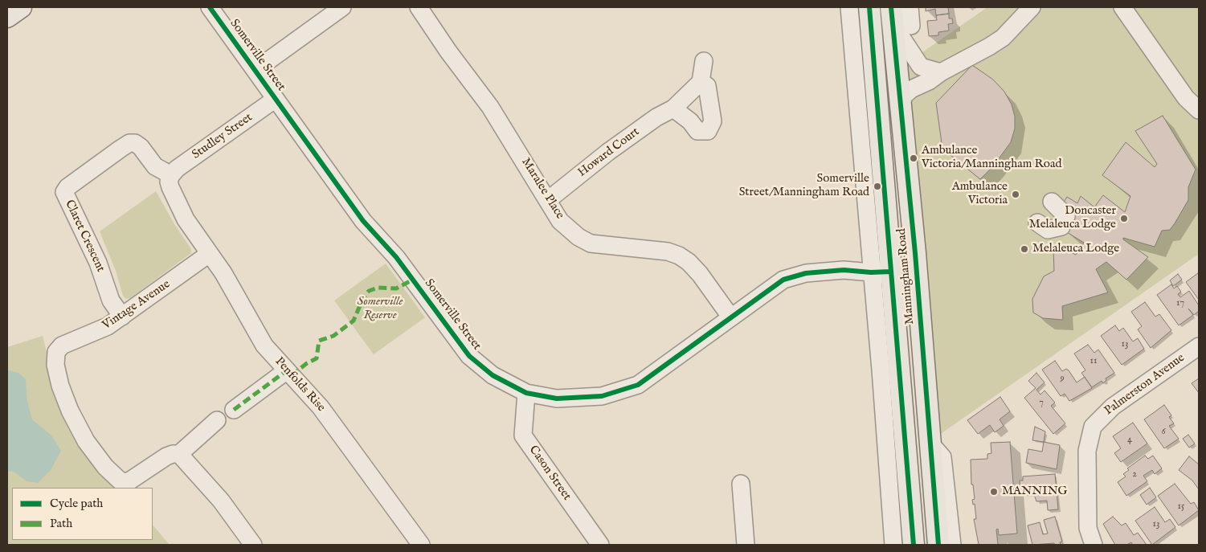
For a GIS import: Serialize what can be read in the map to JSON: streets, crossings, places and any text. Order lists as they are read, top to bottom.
{
  "streets": {
    "main road": ["Manningham Road"],
    "street": [
      "Somerville Street",
      "Studley Street",
      "Howard Court",
      "Maralee Place",
      "Claret Crescent",
      "Vintage Avenue",
      "Penfolds Rise",
      "Palmerston Avenue",
      "Cason Street"
    ]
  },
  "crossings": [
    ["Somerville Street", "Studley Street"],
    ["Somerville Street", "Maralee Place"],
    ["Somerville Street", "Manningham Road"],
    ["Somerville Street", "Cason Street"],
    ["Studley Street", "Claret Crescent"],
    ["Studley Street", "Penfolds Rise"],
    ["Howard Court", "Maralee Place"],
    ["Claret Crescent", "Vintage Avenue"],
    ["Claret Crescent", "Penfolds Rise"],
    ["Vintage Avenue", "Penfolds Rise"]
  ],
  "parks": ["Somerville Reserve"],
  "places": [
    "Ambulance Victoria/Manningham Road",
    "Somerville Street/Manningham Road",
    "Ambulance Victoria",
    "Doncaster Melaleuca Lodge",
    "Melaleuca Lodge",
    "MANNING"
  ],
  "house_numbers": [
    "17",
    "13",
    "11",
    "9",
    "7",
    "6",
    "4",
    "2",
    "15",
    "13"
  ],
  "legend": ["Cycle path", "Path"]
}
